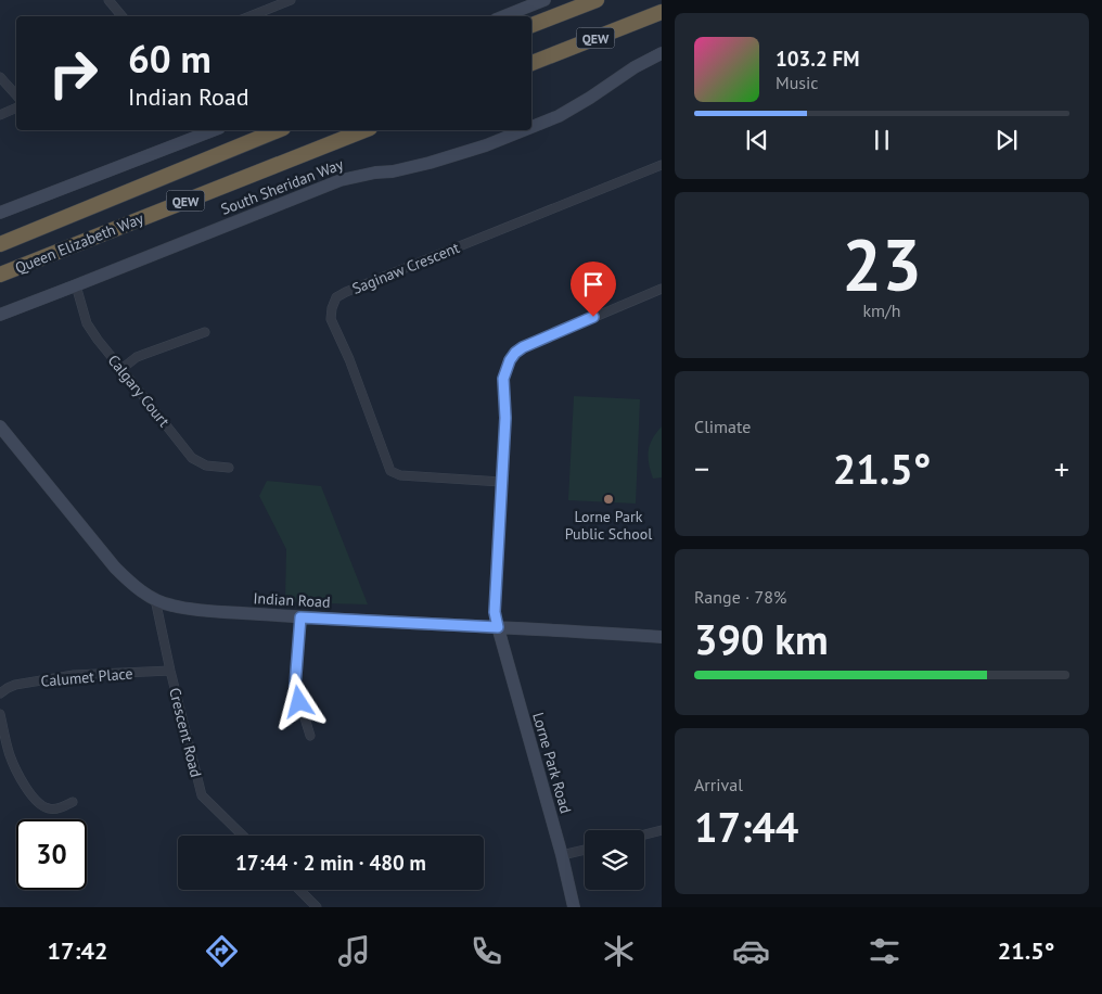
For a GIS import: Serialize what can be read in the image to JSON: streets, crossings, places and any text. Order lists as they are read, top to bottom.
{
  "streets": {
    "highway": ["QEW", "Queen Elizabeth Way"],
    "street": [
      "South Sheridan Way",
      "Saginaw Crescent",
      "Calgary Court",
      "Indian Road",
      "Calumet Place",
      "Crescent Road",
      "Lorne Park Road"
    ]
  },
  "crossings": [
    ["South Sheridan Way", "Calgary Court"],
    ["Indian Road", "Crescent Road"],
    ["Indian Road", "Lorne Park Road"],
    ["Calumet Place", "Crescent Road"]
  ],
  "places": ["Lorne Park Public School"],
  "page": {
    "turn": ["60 m", "Indian Road"],
    "song": ["103.2 FM", "Music"],
    "tile": [
      ["23", "km/h"],
      "Climate",
      ["Range · 78%", "390 km"],
      ["Arrival", "17:44"]
    ],
    "heat": ["−", "21.5°", "+"],
    "limit": "30",
    "trip": "17:44 · 2 min · 480 m",
    "tabs": ["17:42", "21.5°"]
  }
}
